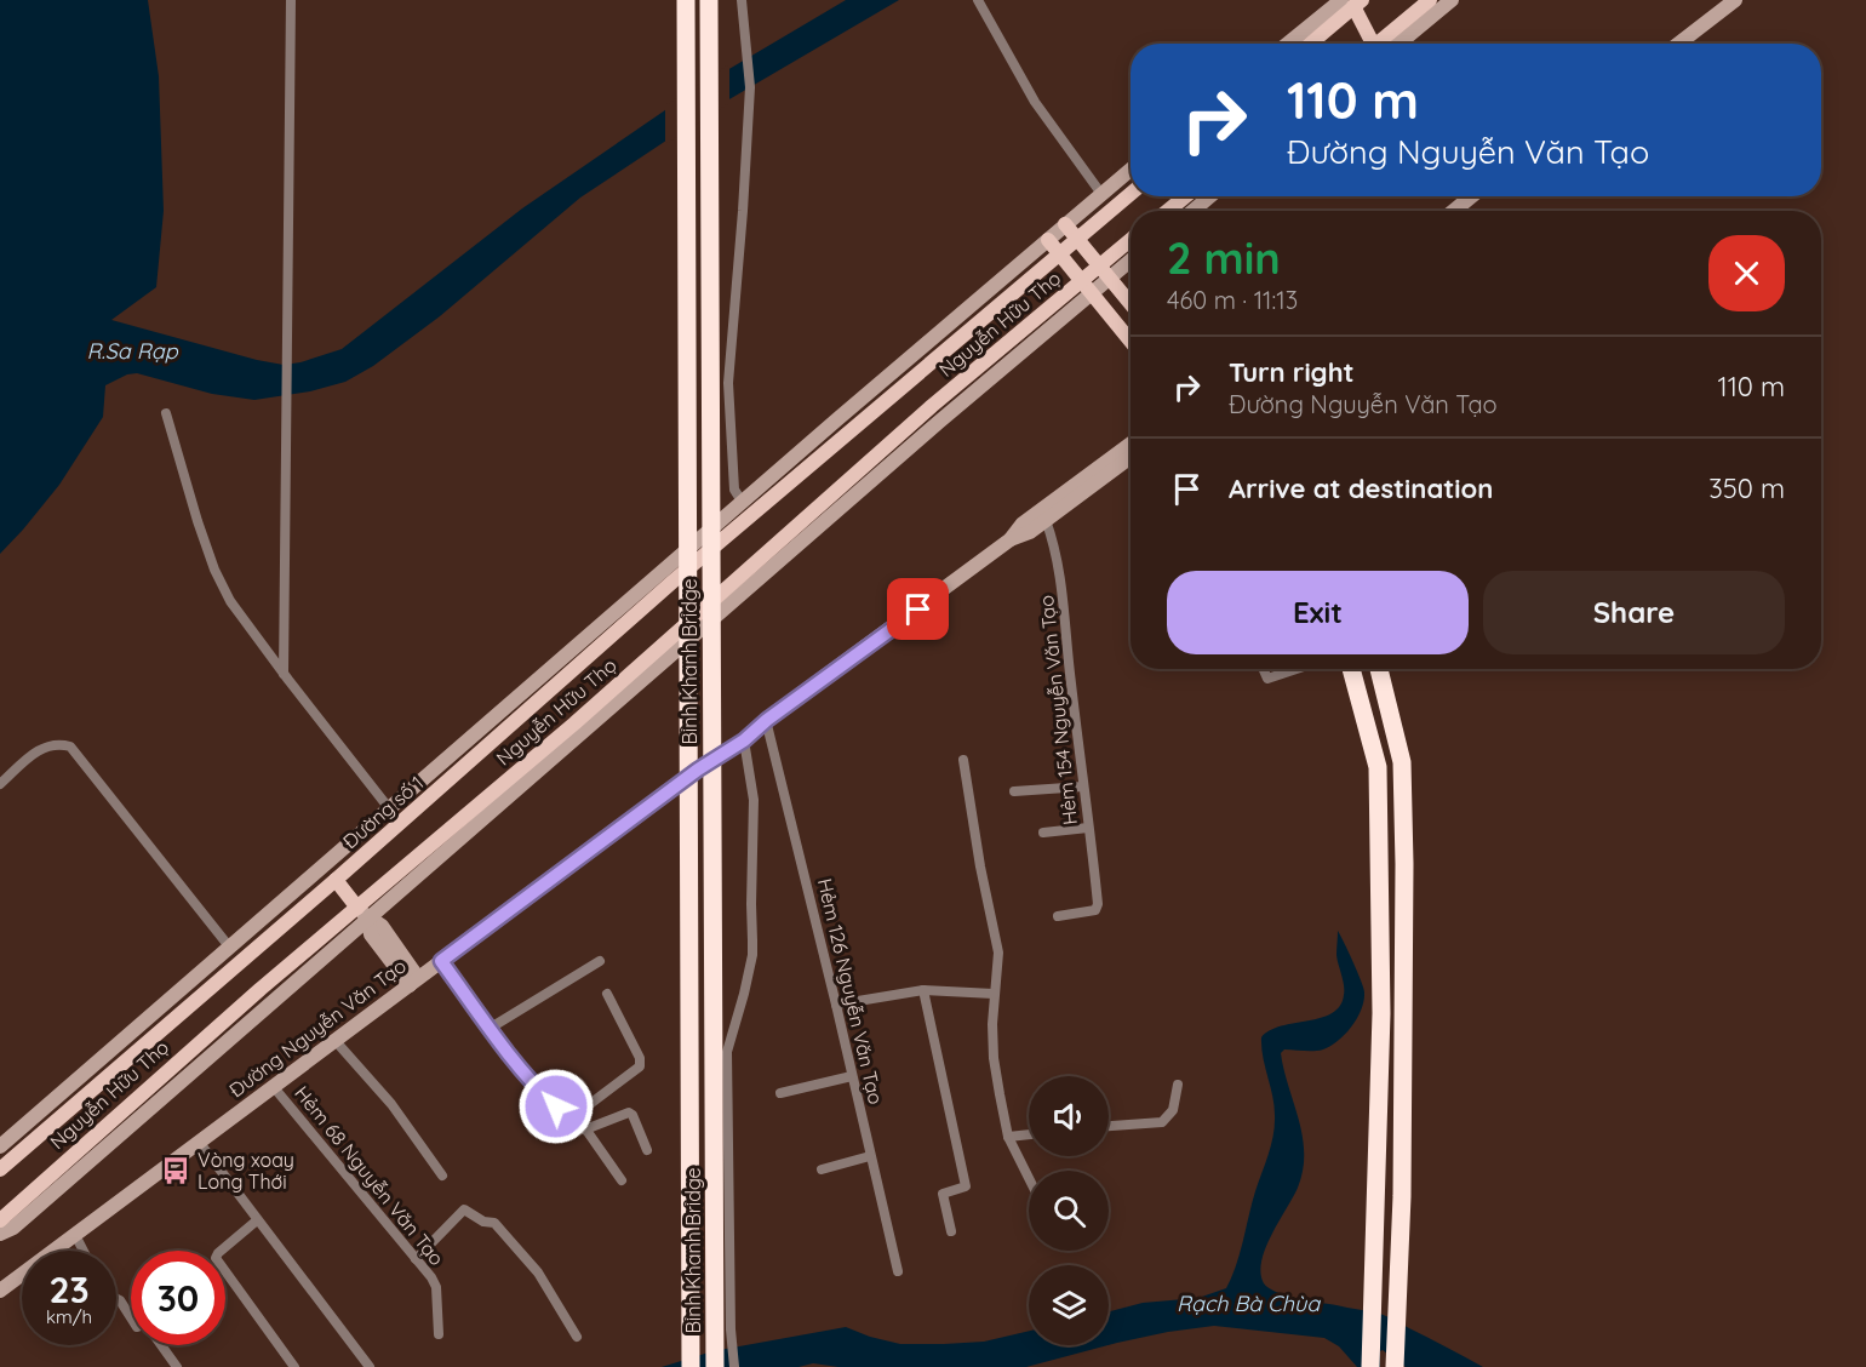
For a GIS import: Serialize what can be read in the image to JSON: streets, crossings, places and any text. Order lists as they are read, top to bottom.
{
  "streets": {
    "highway": ["Binh Khanh Bridge"],
    "main road": ["Nguyễn Hữu Thọ", "Đường số 1", "Đường Nguyễn Văn Tạo"],
    "street": ["Hẻm 154 Nguyễn Văn Tạo", "Hẻm 126 Nguyễn Văn Tạo", "Hẻm 68 Nguyễn Văn Tạo"]
  },
  "crossings": [
    ["Nguyễn Hữu Thọ", "Đường số 1"],
    ["Hẻm 154 Nguyễn Văn Tạo", "Đường Nguyễn Văn Tạo"],
    ["Hẻm 126 Nguyễn Văn Tạo", "Đường Nguyễn Văn Tạo"],
    ["Đường Nguyễn Văn Tạo", "Hẻm 68 Nguyễn Văn Tạo"]
  ],
  "water": ["R.Sa Rạp", "Rạch Bà Chùa"],
  "places": {
    "bus stop": ["Vòng xoay Long Thới"]
  },
  "page": {
    "turn": ["110 m", "Đường Nguyễn Văn Tạo"],
    "heading": ["2 min", "460 m · 11:13"],
    "list": [
      {
        "name": "Turn right",
        "note": "Đường Nguyễn Văn Tạo",
        "value": "110 m"
      },
      {
        "name": "Arrive at destination",
        "value": "350 m"
      }
    ],
    "buttons": ["Exit", "Share"],
    "speed": "23 km/h",
    "limit": "30"
  }
}
